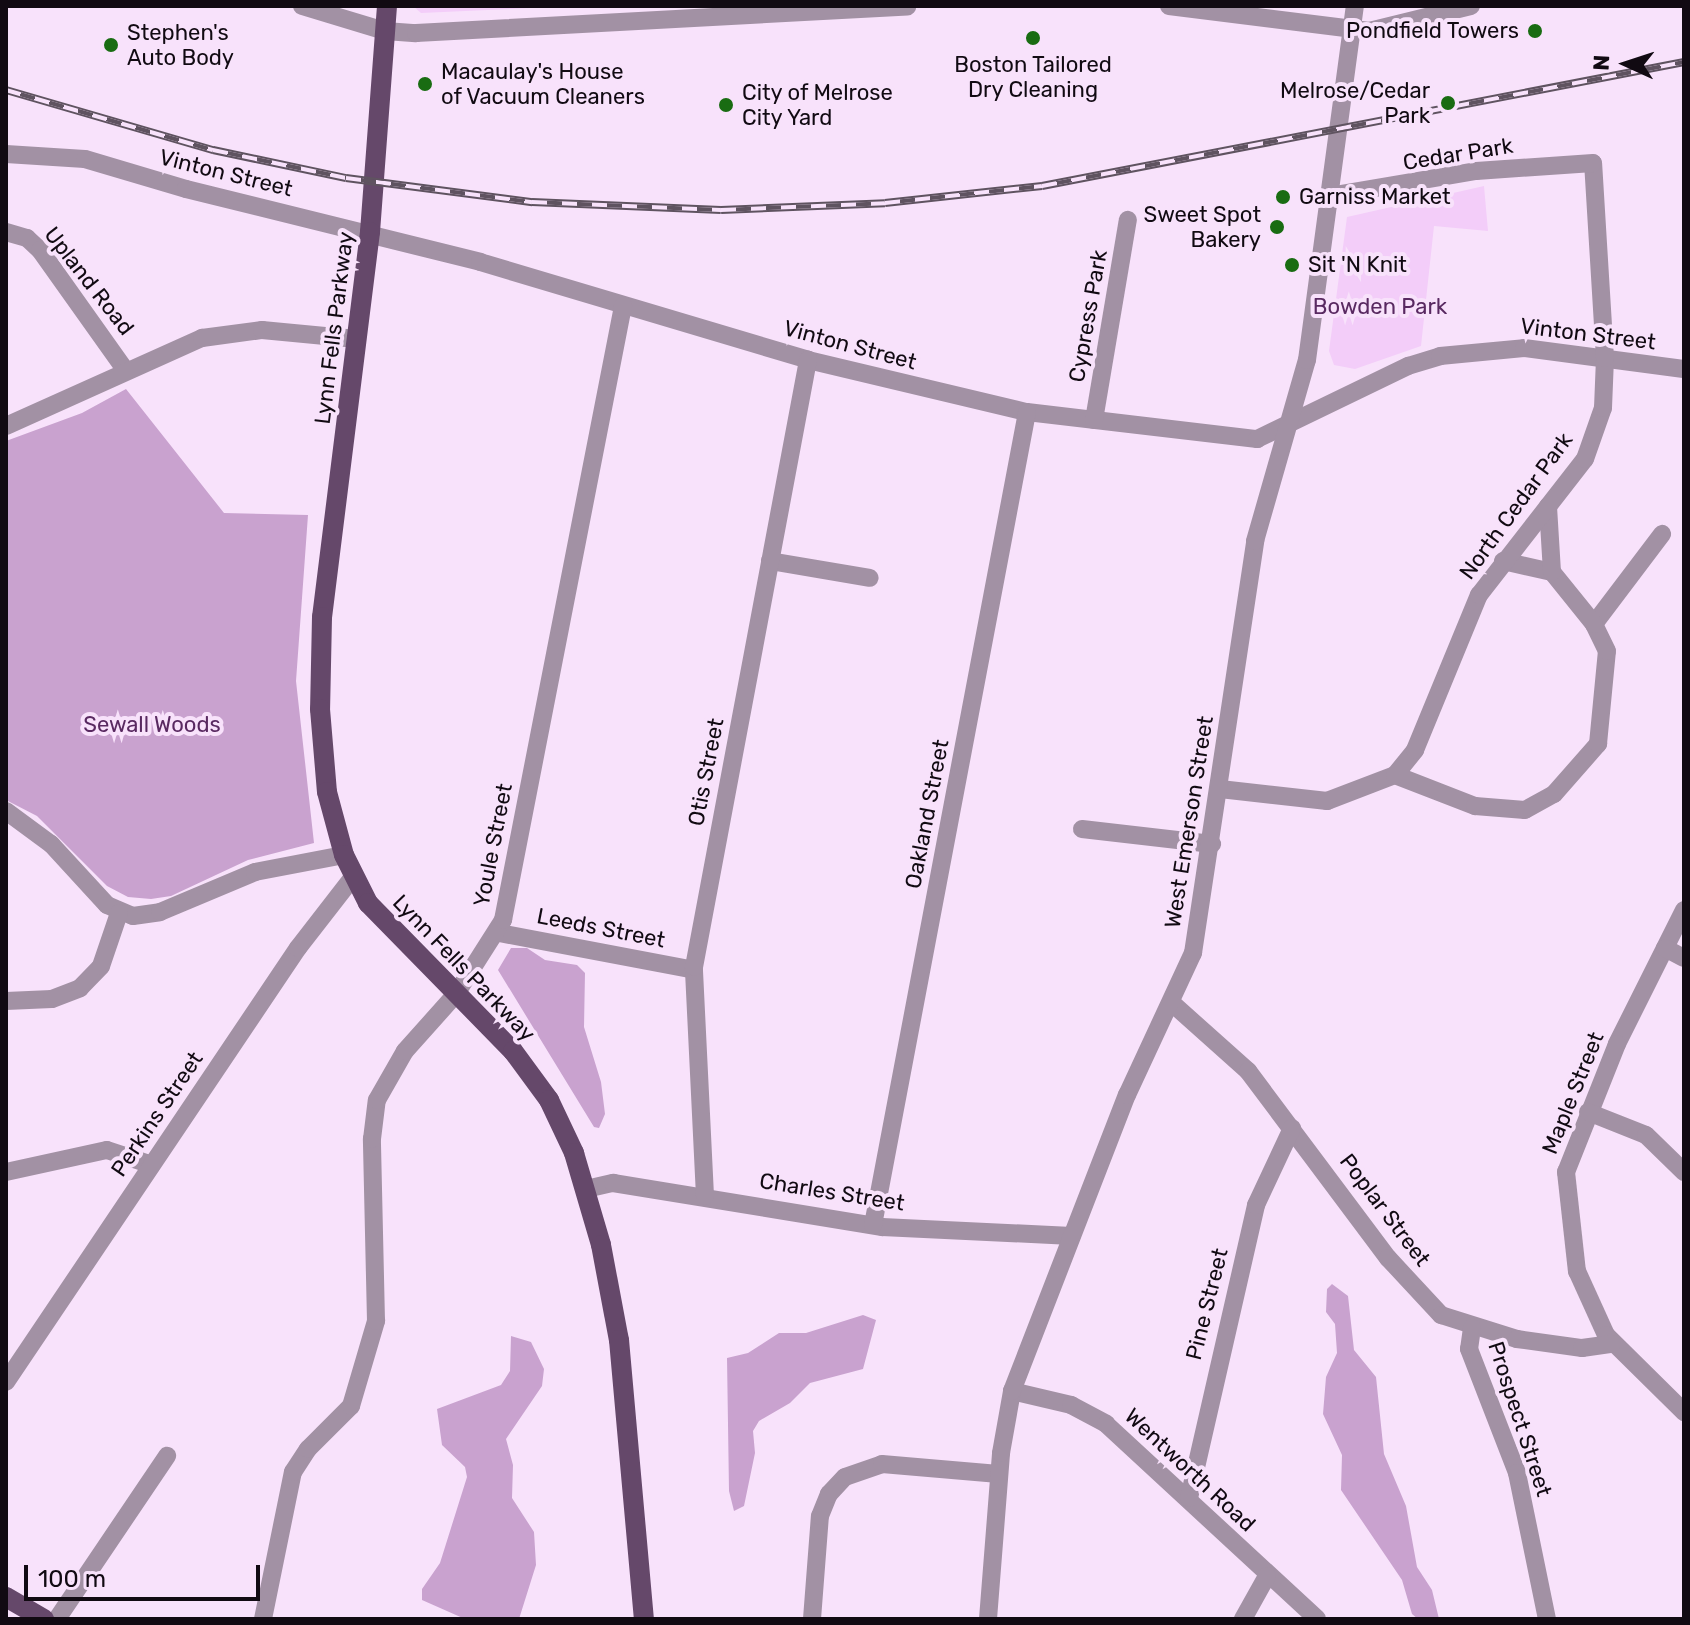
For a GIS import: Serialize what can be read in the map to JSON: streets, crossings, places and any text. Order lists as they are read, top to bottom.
{
  "streets": {
    "main road": ["Lynn Fells Parkway"],
    "street": [
      "Cedar Park",
      "Vinton Street",
      "Upland Road",
      "Cypress Park",
      "North Cedar Park",
      "Otis Street",
      "Oakland Street",
      "West Emerson Street",
      "Youle Street",
      "Leeds Street",
      "Maple Street",
      "Perkins Street",
      "Charles Street",
      "Poplar Street",
      "Pine Street",
      "Prospect Street",
      "Wentworth Road"
    ]
  },
  "crossings": [
    ["Cedar Park", "North Cedar Park"],
    ["Cedar Park", "West Emerson Street"],
    ["Vinton Street", "Cypress Park"],
    ["Vinton Street", "Lynn Fells Parkway"],
    ["Vinton Street", "North Cedar Park"],
    ["Vinton Street", "Otis Street"],
    ["Vinton Street", "Oakland Street"],
    ["Vinton Street", "West Emerson Street"],
    ["Vinton Street", "Youle Street"],
    ["Lynn Fells Parkway", "Youle Street"],
    ["Lynn Fells Parkway", "Perkins Street"],
    ["Lynn Fells Parkway", "Charles Street"],
    ["Otis Street", "Leeds Street"],
    ["Otis Street", "Charles Street"],
    ["Oakland Street", "Charles Street"],
    ["West Emerson Street", "Charles Street"],
    ["West Emerson Street", "Poplar Street"],
    ["West Emerson Street", "Wentworth Road"],
    ["Youle Street", "Leeds Street"],
    ["Maple Street", "Poplar Street"],
    ["Poplar Street", "Pine Street"],
    ["Poplar Street", "Prospect Street"],
    ["Pine Street", "Wentworth Road"]
  ],
  "parks": ["Bowden Park", "Sewall Woods"],
  "places": [
    "Pondfield Towers",
    "Boston Tailored Dry Cleaning",
    "Stephen's Auto Body",
    "Macaulay's House of Vacuum Cleaners",
    "Melrose/Cedar Park",
    "City of Melrose City Yard",
    "Garniss Market",
    "Sweet Spot Bakery",
    "Sit 'N Knit"
  ],
  "scale_bar": "100 m",
  "north": "left"
}
